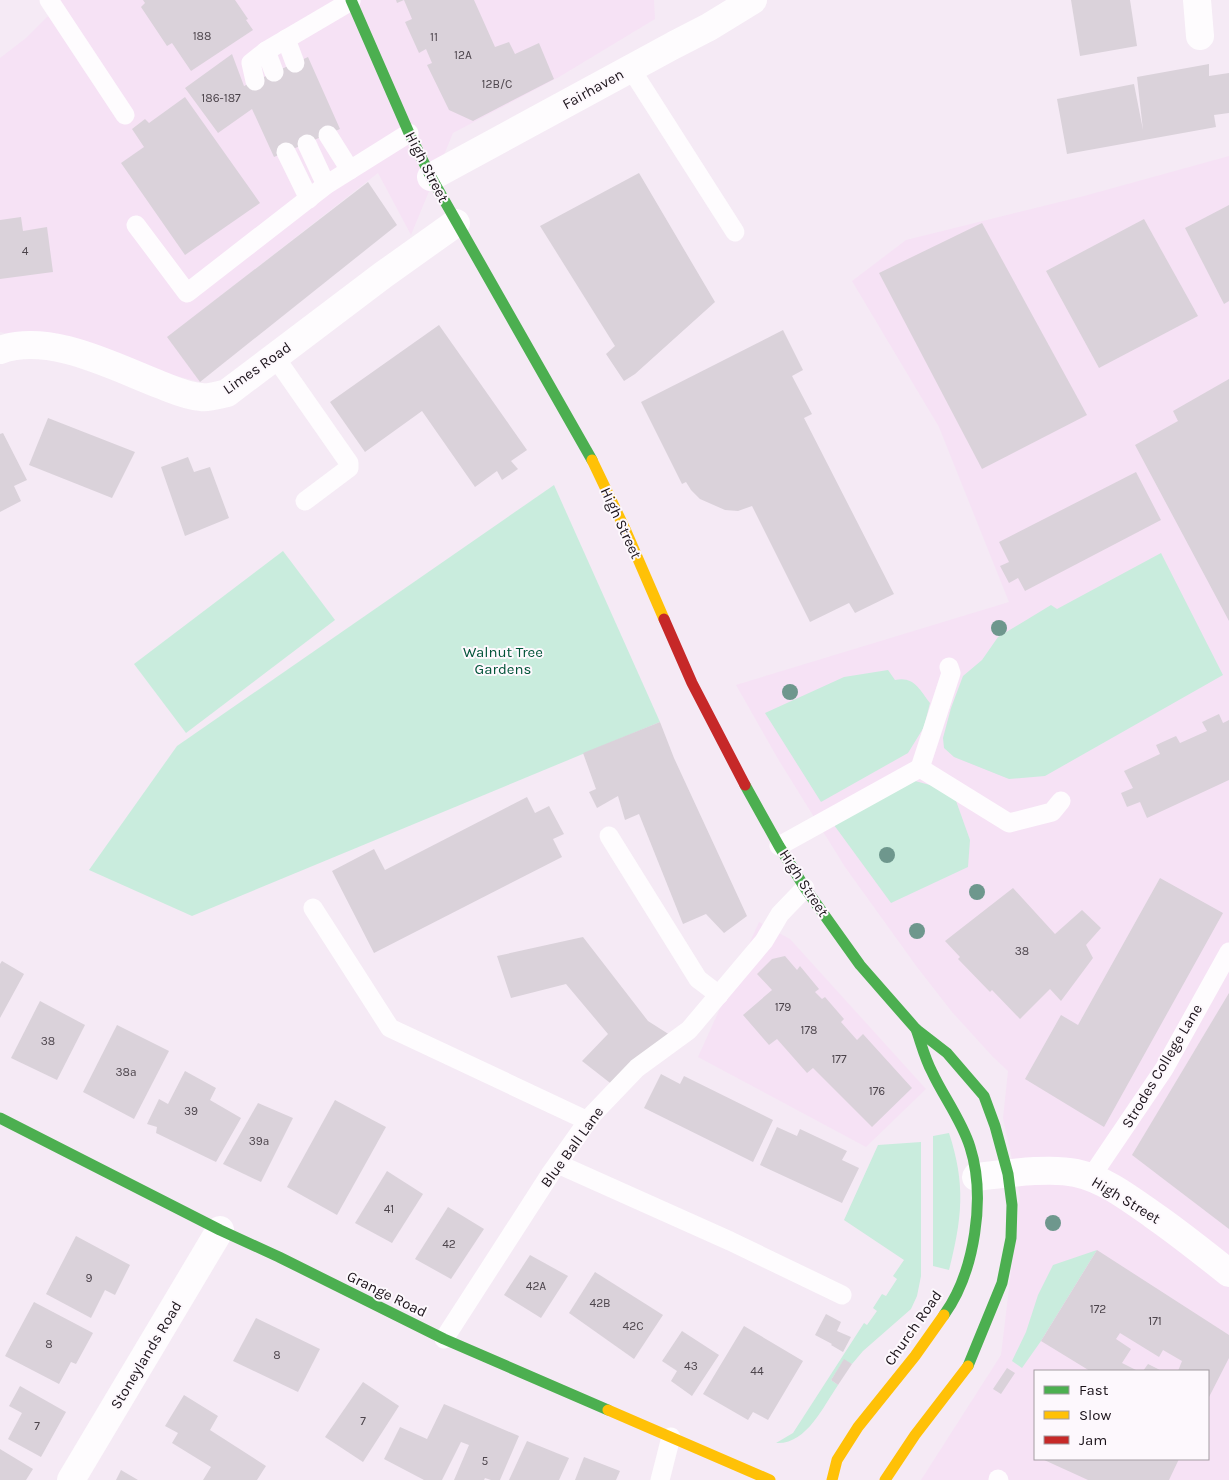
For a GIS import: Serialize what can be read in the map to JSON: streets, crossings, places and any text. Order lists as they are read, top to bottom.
{
  "streets": {
    "main road": ["High Street", "Grange Road", "Church Road"],
    "street": ["Fairhaven", "Limes Road", "Stoneylands Road"],
    "lane": ["Strodes College Lane", "Blue Ball Lane"]
  },
  "crossings": [
    ["Fairhaven", "High Street"],
    ["High Street", "Limes Road"],
    ["High Street", "Strodes College Lane"],
    ["High Street", "Blue Ball Lane"],
    ["High Street", "Church Road"],
    ["Blue Ball Lane", "Grange Road"],
    ["Grange Road", "Stoneylands Road"]
  ],
  "parks": ["Walnut Tree Gardens"],
  "house_numbers": [
    "188",
    "11",
    "12A",
    "12B/C",
    "186-187",
    "4",
    "38",
    "179",
    "178",
    "38",
    "177",
    "38a",
    "176",
    "39",
    "39a",
    "41",
    "42",
    "9",
    "42A",
    "42B",
    "172",
    "171",
    "42C",
    "8",
    "8",
    "43",
    "44",
    "7",
    "7",
    "5"
  ],
  "legend": ["Fast", "Slow", "Jam"]
}
